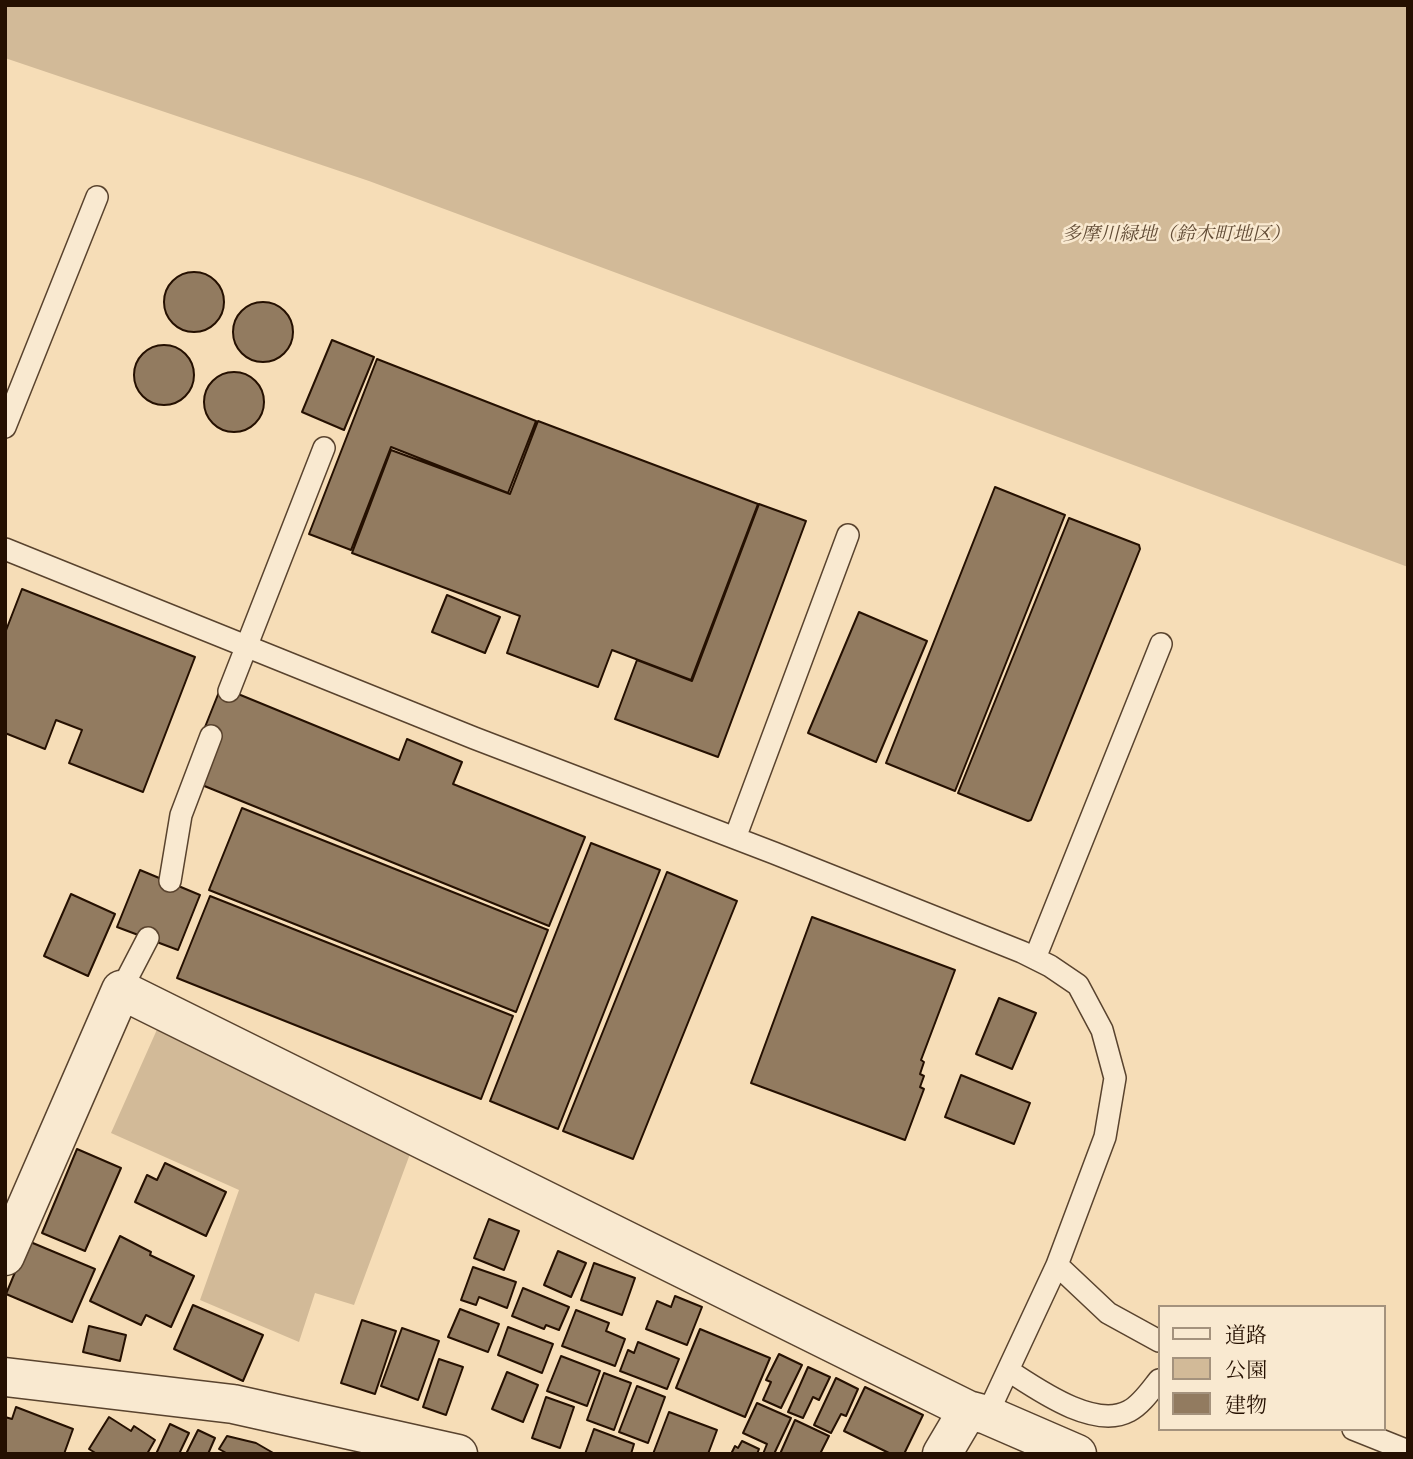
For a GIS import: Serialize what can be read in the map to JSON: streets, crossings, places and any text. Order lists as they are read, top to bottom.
{
  "parks": ["多摩川緑地（鈴木町地区）"],
  "legend": ["道路", "公園", "建物"]
}
